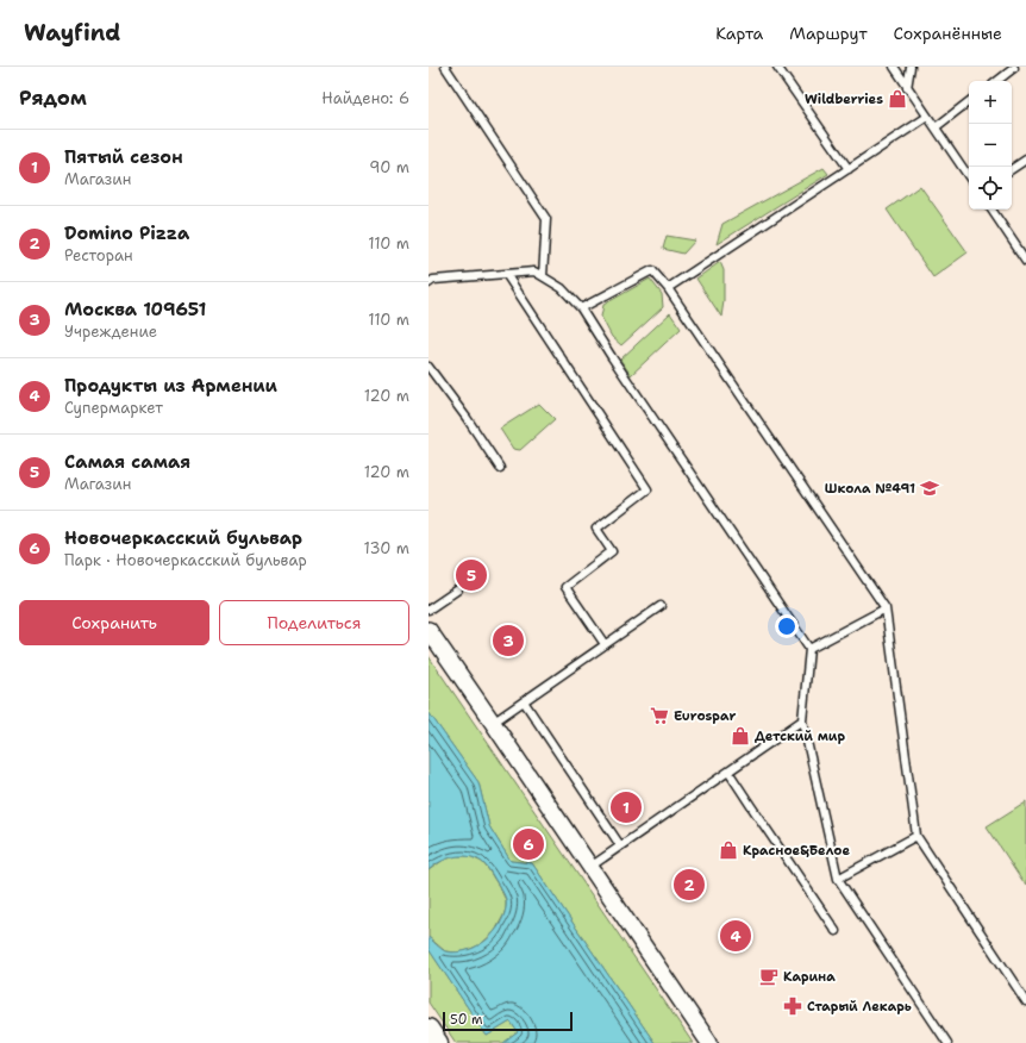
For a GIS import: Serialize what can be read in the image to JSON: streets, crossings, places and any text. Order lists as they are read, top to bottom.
{
  "places": {
    "shop": ["Wildberries", "Детский мир", "Красное&Белое"],
    "school or university": ["Школа №491"],
    "supermarket": ["Eurospar"],
    "cafe": ["Карина"],
    "pharmacy": ["Старый Лекарь"]
  },
  "scale_bar": "50 m",
  "page": {
    "header": "Wayfind",
    "nav": ["Карта", "Маршрут", "Сохранённые"],
    "heading": ["Рядом", "Найдено: 6"],
    "map_buttons": ["+", "−"],
    "list": [
      {
        "mark": "1",
        "name": "Пятый сезон",
        "note": "Магазин",
        "value": "90 m"
      },
      {
        "mark": "2",
        "name": "Domino Pizza",
        "note": "Ресторан",
        "value": "110 m"
      },
      {
        "mark": "3",
        "name": "Москва 109651",
        "note": "Учреждение",
        "value": "110 m"
      },
      {
        "mark": "4",
        "name": "Продукты из Армении",
        "note": "Супермаркет",
        "value": "120 m"
      },
      {
        "mark": "5",
        "name": "Самая самая",
        "note": "Магазин",
        "value": "120 m"
      },
      {
        "mark": "6",
        "name": "Новочеркасский бульвар",
        "note": "Парк · Новочеркасский бульвар",
        "value": "130 m"
      }
    ],
    "pins": [
      "5",
      "3",
      "1",
      "6",
      "2",
      "4"
    ],
    "buttons": ["Сохранить", "Поделиться"],
    "scale": "50 m"
  }
}
